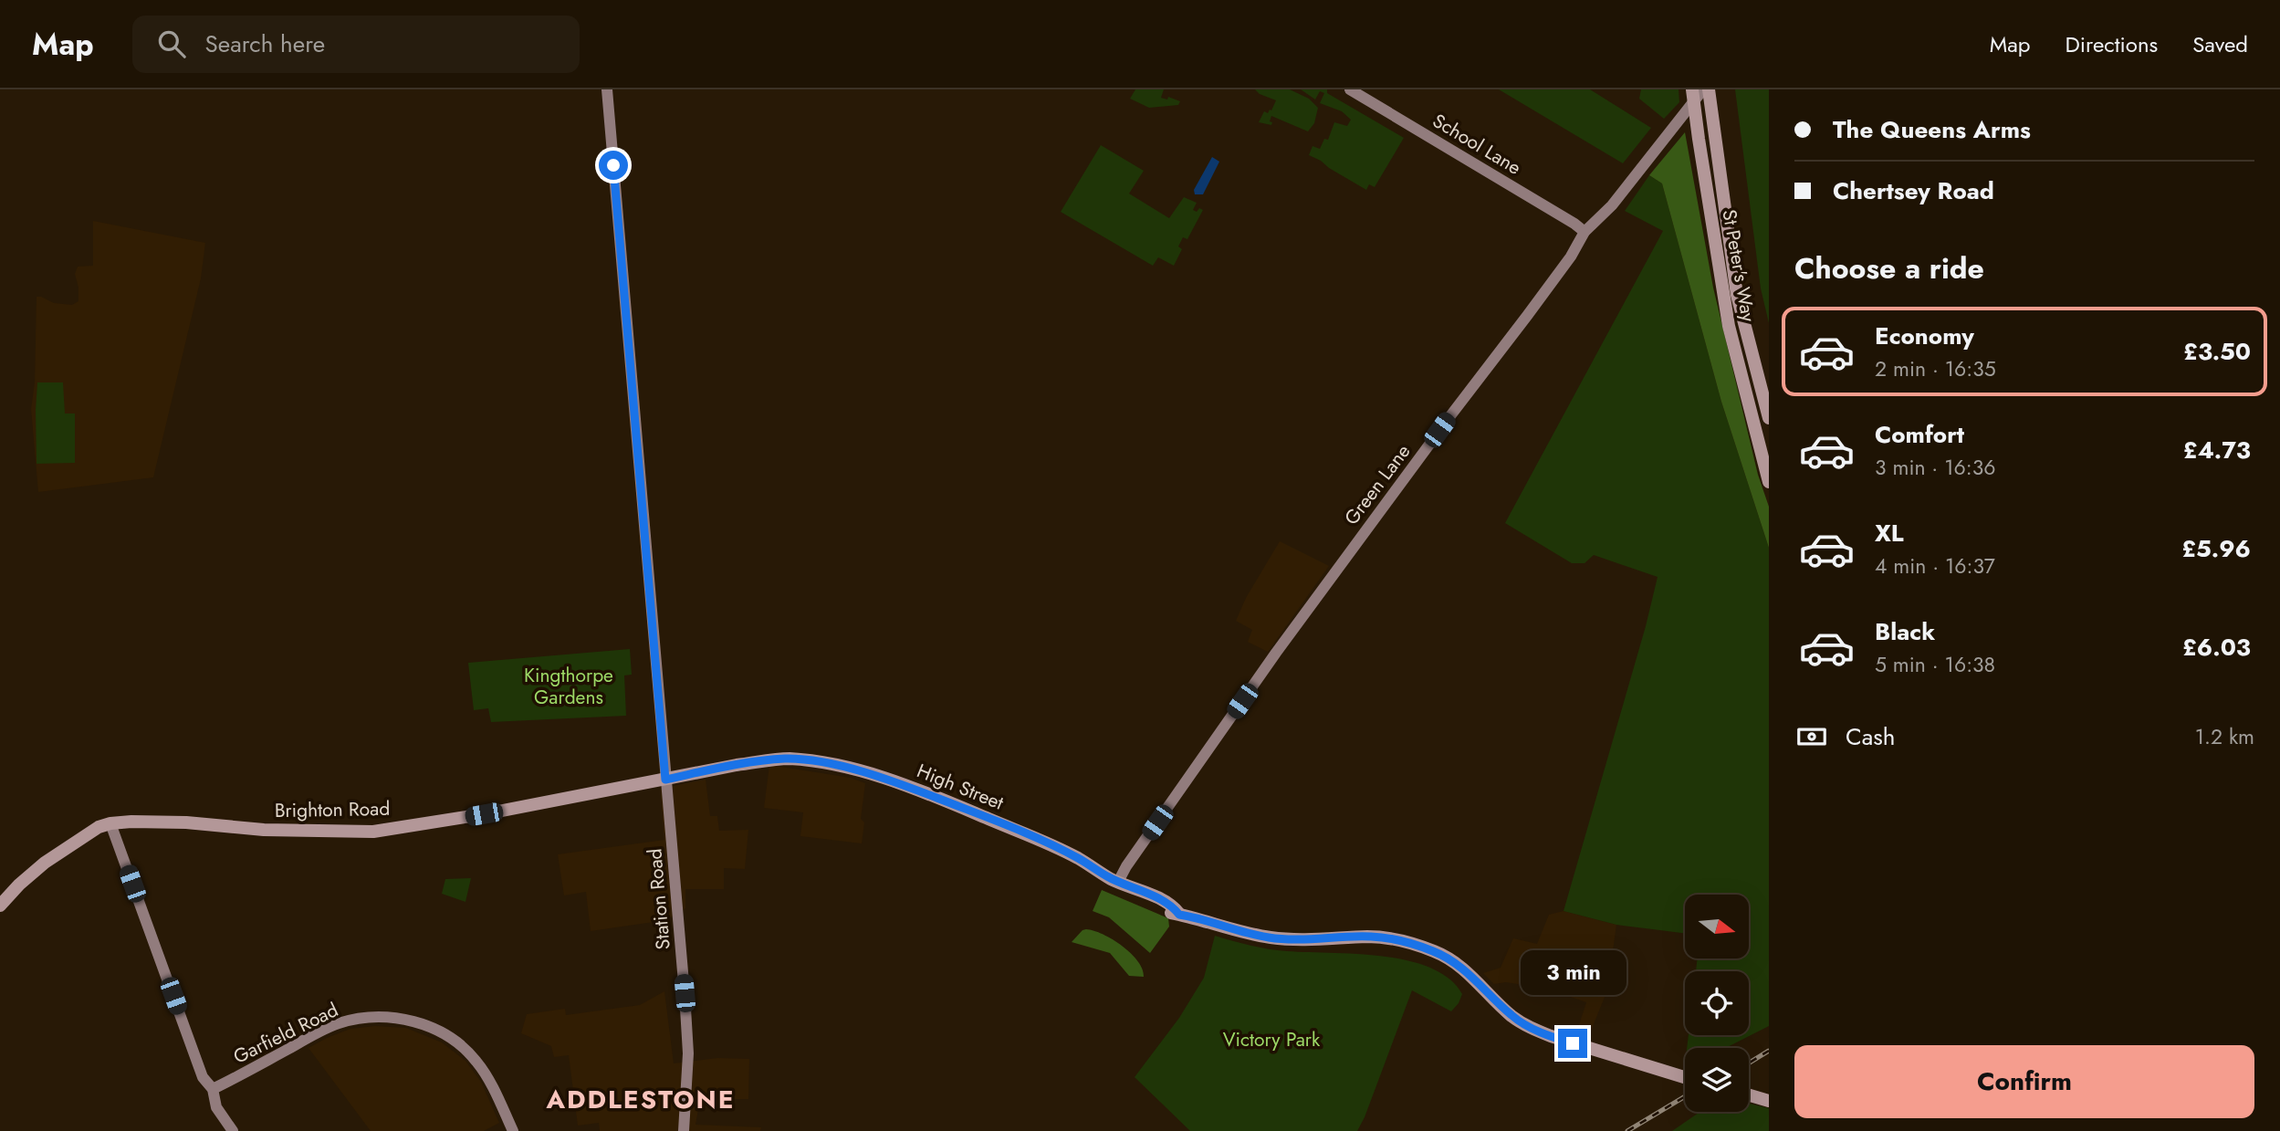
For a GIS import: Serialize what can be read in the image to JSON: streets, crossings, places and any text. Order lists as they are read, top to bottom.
{
  "streets": {
    "main road": ["St Peter's Way", "High Street", "Brighton Road"],
    "street": [
      "School Lane",
      "Green Lane",
      "Station Road",
      "Garfield Road"
    ]
  },
  "crossings": [
    ["School Lane", "Green Lane"],
    ["Green Lane", "High Street"],
    ["High Street", "Brighton Road"],
    ["High Street", "Station Road"],
    ["Brighton Road", "Station Road"]
  ],
  "districts": ["ADDLESTONE"],
  "parks": ["Kingthorpe Gardens", "Victory Park"],
  "north": "right",
  "page": {
    "header": "Map",
    "search": "Search here",
    "nav": ["Map", "Directions", "Saved"],
    "banner": ["The Queens Arms", "Chertsey Road"],
    "heading": "Choose a ride",
    "list": [
      {
        "name": "Economy",
        "note": "2 min · 16:35",
        "value": "£3.50"
      },
      {
        "name": "Comfort",
        "note": "3 min · 16:36",
        "value": "£4.73"
      },
      {
        "name": "XL",
        "note": "4 min · 16:37",
        "value": "£5.96"
      },
      {
        "name": "Black",
        "note": "5 min · 16:38",
        "value": "£6.03"
      }
    ],
    "pay": ["Cash", "1.2 km"],
    "bubble": "3 min",
    "buttons": "Confirm"
  }
}
